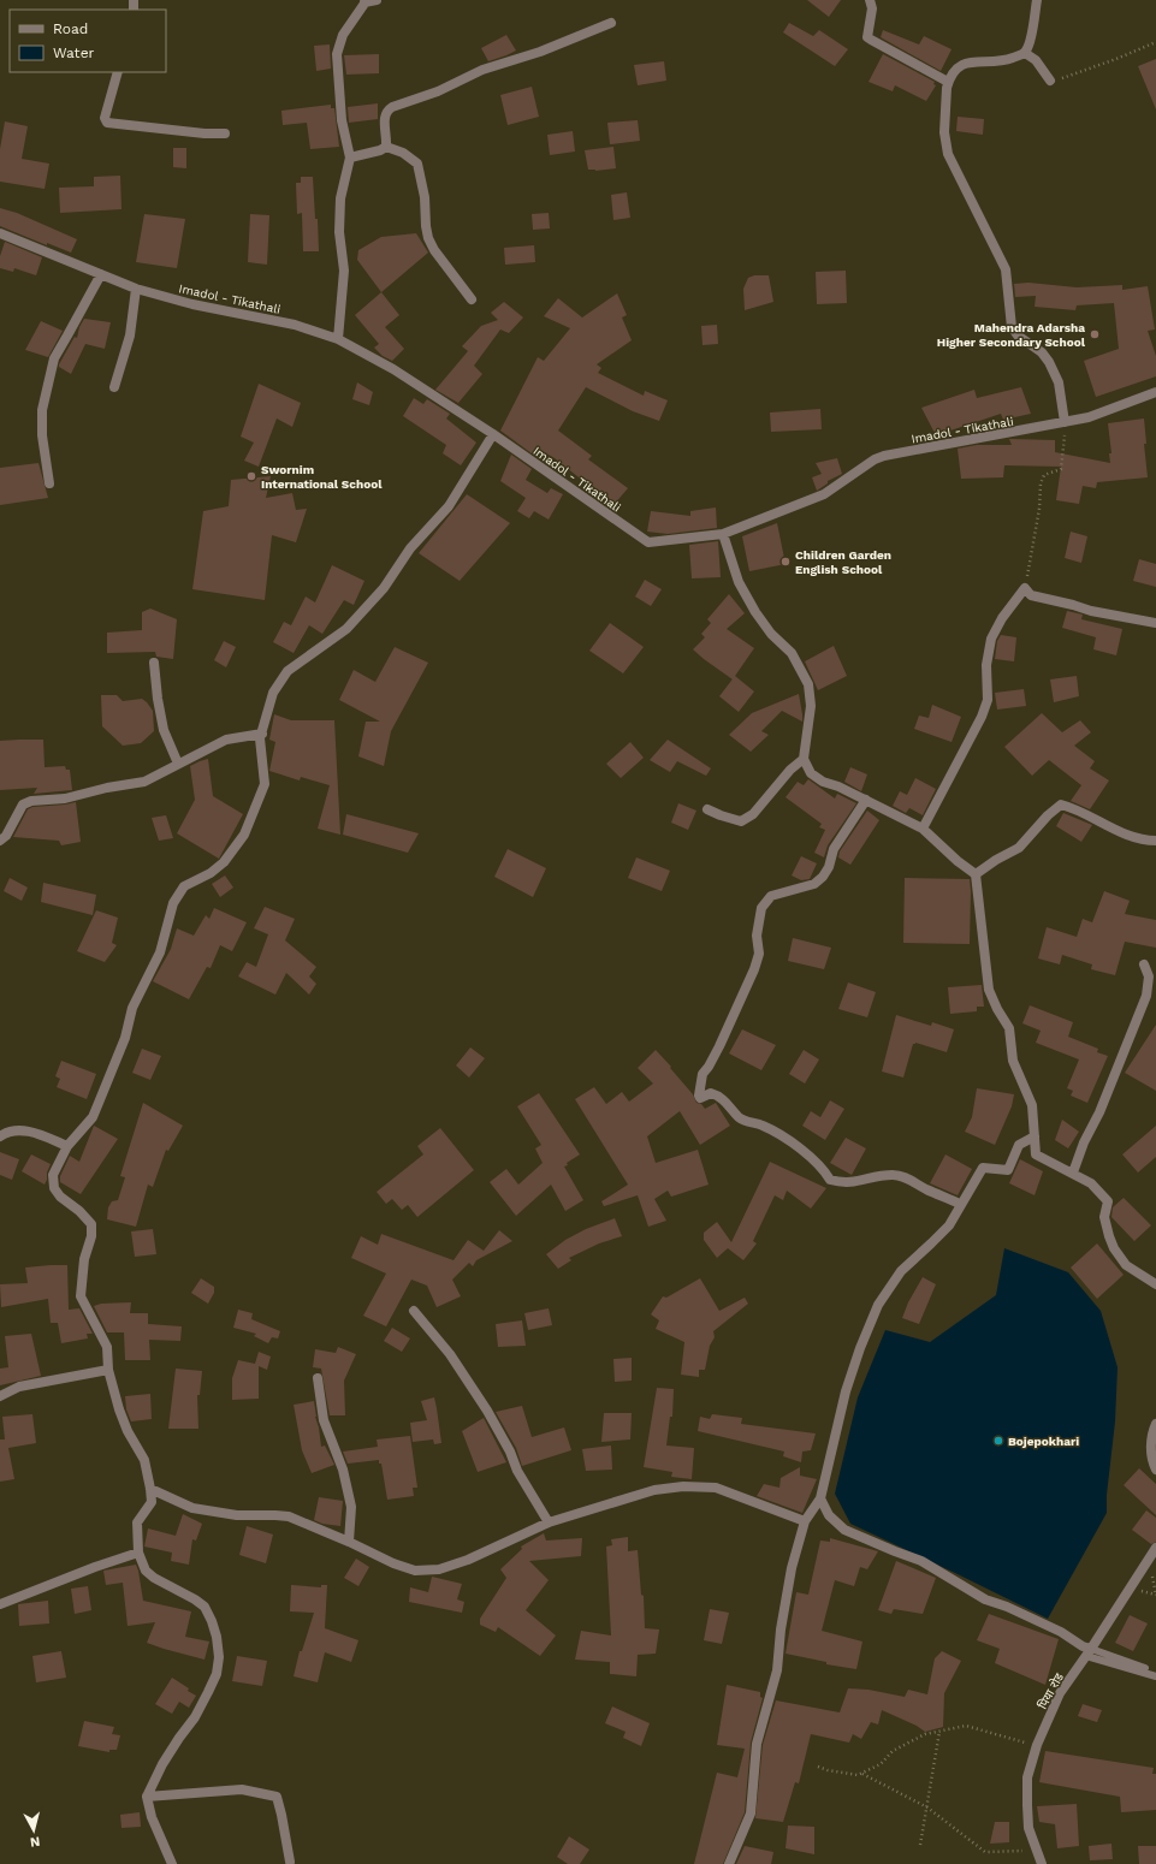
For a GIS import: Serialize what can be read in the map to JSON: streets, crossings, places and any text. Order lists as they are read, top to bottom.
{
  "streets": {
    "street": ["Imadol - Tikathali", "पिया रोड"]
  },
  "places": [
    "Mahendra Adarsha Higher Secondary School",
    "Swornim International School",
    "Children Garden English School",
    "Bojepokhari"
  ],
  "legend": ["Road", "Water"],
  "north": "bottom"
}
